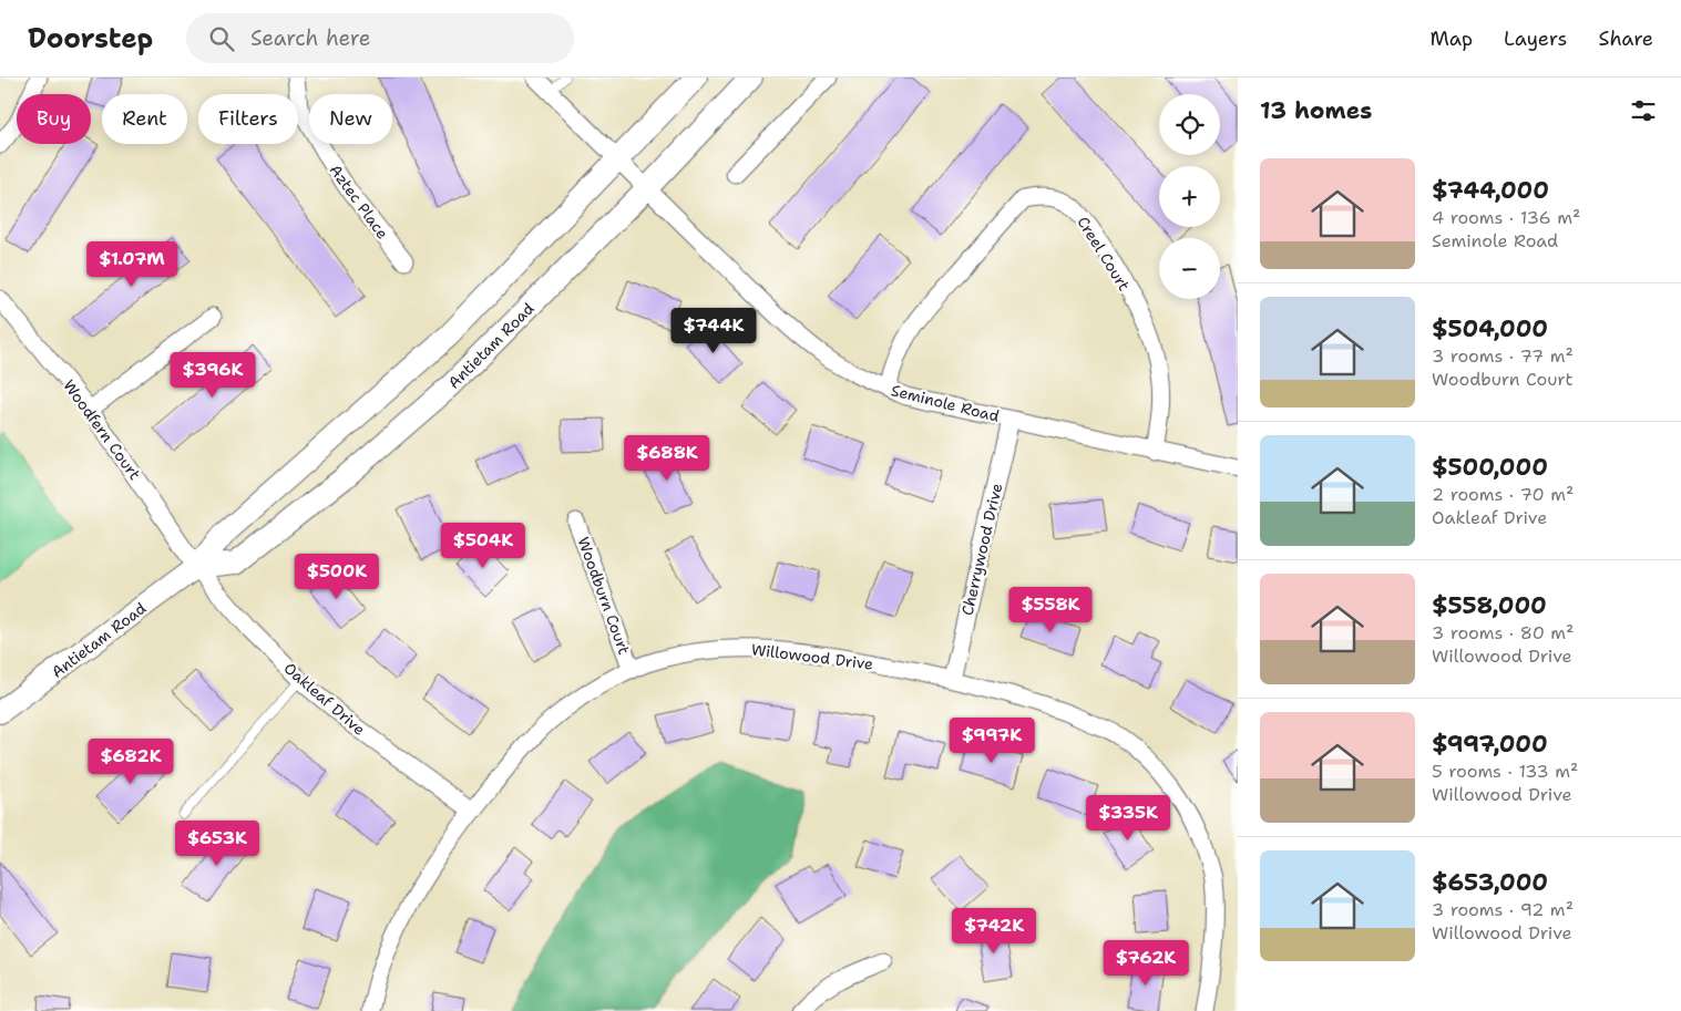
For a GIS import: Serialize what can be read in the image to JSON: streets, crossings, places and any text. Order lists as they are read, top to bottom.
{
  "streets": {
    "street": [
      "Aztec Place",
      "Creel Court",
      "Antietam Road",
      "Seminole Road",
      "Woodfern Court",
      "Cherrywood Drive",
      "Woodburn Court",
      "Willowood Drive",
      "Oakleaf Drive"
    ]
  },
  "crossings": [
    ["Creel Court", "Seminole Road"],
    ["Antietam Road", "Seminole Road"],
    ["Antietam Road", "Woodfern Court"],
    ["Antietam Road", "Oakleaf Drive"],
    ["Seminole Road", "Cherrywood Drive"],
    ["Woodfern Court", "Oakleaf Drive"],
    ["Cherrywood Drive", "Willowood Drive"],
    ["Woodburn Court", "Willowood Drive"],
    ["Willowood Drive", "Oakleaf Drive"]
  ],
  "page": {
    "header": "Doorstep",
    "search": "Search here",
    "nav": ["Map", "Layers", "Share"],
    "heading": "13 homes",
    "map_buttons": ["+", "−"],
    "chip": [
      "Buy",
      "Rent",
      "Filters",
      "New"
    ],
    "list": [
      {
        "name": "$744,000",
        "note": "4 rooms · 136 m² · Seminole Road"
      },
      {
        "name": "$504,000",
        "note": "3 rooms · 77 m² · Woodburn Court"
      },
      {
        "name": "$500,000",
        "note": "2 rooms · 70 m² · Oakleaf Drive"
      },
      {
        "name": "$558,000",
        "note": "3 rooms · 80 m² · Willowood Drive"
      },
      {
        "name": "$997,000",
        "note": "5 rooms · 133 m² · Willowood Drive"
      },
      {
        "name": "$653,000",
        "note": "3 rooms · 92 m² · Willowood Drive"
      }
    ],
    "price": [
      "$1.07M",
      "$744K",
      "$396K",
      "$688K",
      "$504K",
      "$500K",
      "$558K",
      "$997K",
      "$682K",
      "$335K",
      "$653K",
      "$742K",
      "$762K"
    ]
  }
}
